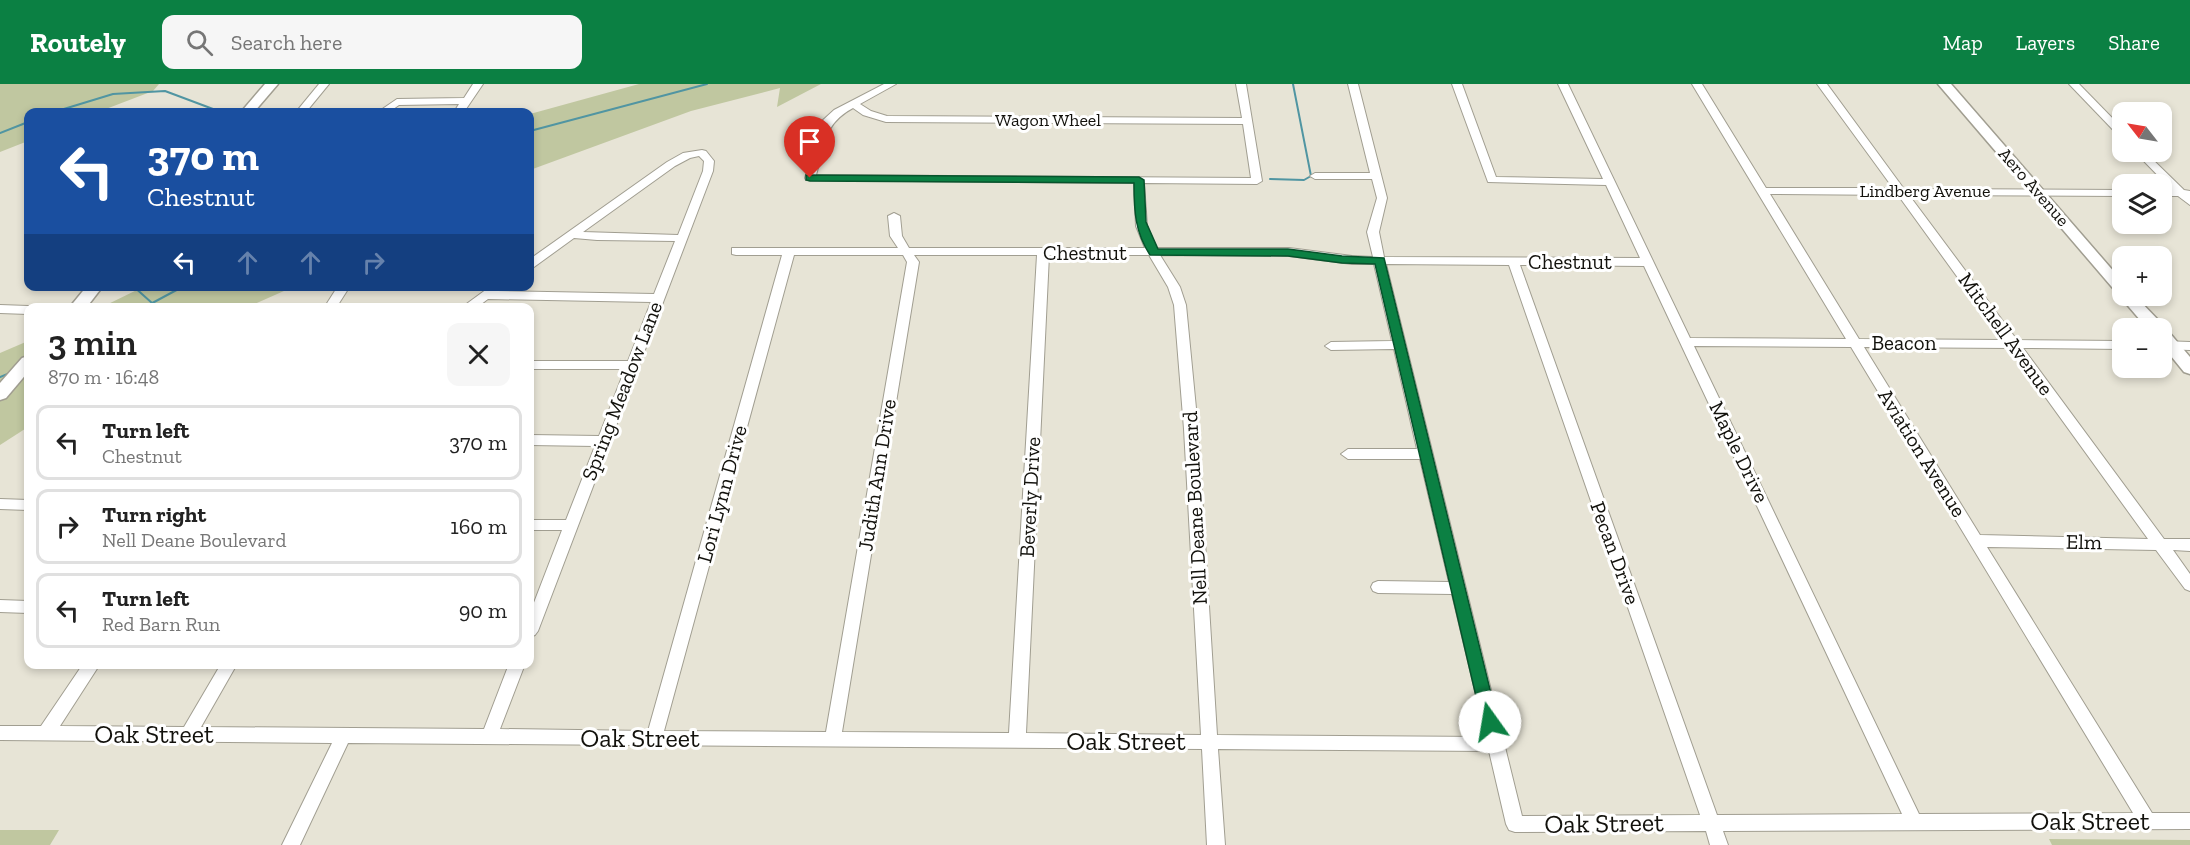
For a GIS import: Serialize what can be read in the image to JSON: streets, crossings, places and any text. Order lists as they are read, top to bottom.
{
  "streets": {
    "street": [
      "Wagon Wheel",
      "Aero Avenue",
      "Lindberg Avenue",
      "Chestnut",
      "Mitchell Avenue",
      "Beacon",
      "Spring Meadow Lane",
      "Maple Drive",
      "Aviation Avenue",
      "Judith Ann Drive",
      "Lori Lynn Drive",
      "Beverly Drive",
      "Nell Deane Boulevard",
      "Elm",
      "Pecan Drive",
      "Oak Street"
    ]
  },
  "crossings": [
    ["Aero Avenue", "Lindberg Avenue"],
    ["Lindberg Avenue", "Mitchell Avenue"],
    ["Lindberg Avenue", "Aviation Avenue"],
    ["Chestnut", "Maple Drive"],
    ["Chestnut", "Judith Ann Drive"],
    ["Chestnut", "Lori Lynn Drive"],
    ["Chestnut", "Beverly Drive"],
    ["Chestnut", "Nell Deane Boulevard"],
    ["Chestnut", "Pecan Drive"],
    ["Mitchell Avenue", "Beacon"],
    ["Mitchell Avenue", "Elm"],
    ["Beacon", "Maple Drive"],
    ["Beacon", "Aviation Avenue"],
    ["Maple Drive", "Oak Street"],
    ["Aviation Avenue", "Elm"],
    ["Aviation Avenue", "Oak Street"],
    ["Judith Ann Drive", "Oak Street"],
    ["Lori Lynn Drive", "Oak Street"],
    ["Beverly Drive", "Oak Street"],
    ["Nell Deane Boulevard", "Oak Street"],
    ["Pecan Drive", "Oak Street"]
  ],
  "north": "top left",
  "page": {
    "header": "Routely",
    "search": "Search here",
    "nav": ["Map", "Layers", "Share"],
    "map_buttons": ["+", "−"],
    "turn": ["370 m", "Chestnut"],
    "heading": ["3 min", "870 m · 16:48"],
    "list": [
      {
        "name": "Turn left",
        "note": "Chestnut",
        "value": "370 m"
      },
      {
        "name": "Turn right",
        "note": "Nell Deane Boulevard",
        "value": "160 m"
      },
      {
        "name": "Turn left",
        "note": "Red Barn Run",
        "value": "90 m"
      }
    ]
  }
}
